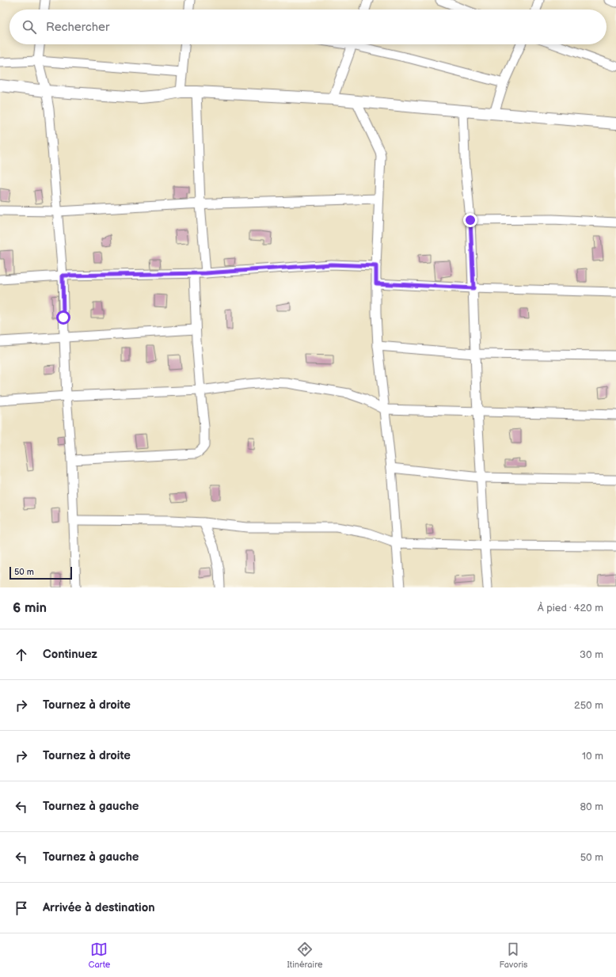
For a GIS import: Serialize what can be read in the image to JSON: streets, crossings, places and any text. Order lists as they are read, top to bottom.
{
  "scale_bar": "50 m",
  "page": {
    "search": "Rechercher",
    "scale": "50 m",
    "heading": ["6 min", "À pied · 420 m"],
    "list": [
      ["Continuez", "30 m"],
      ["Tournez à droite", "250 m"],
      ["Tournez à droite", "10 m"],
      ["Tournez à gauche", "80 m"],
      ["Tournez à gauche", "50 m"],
      "Arrivée à destination"
    ],
    "nav": ["Carte", "Itinéraire", "Favoris"]
  }
}
